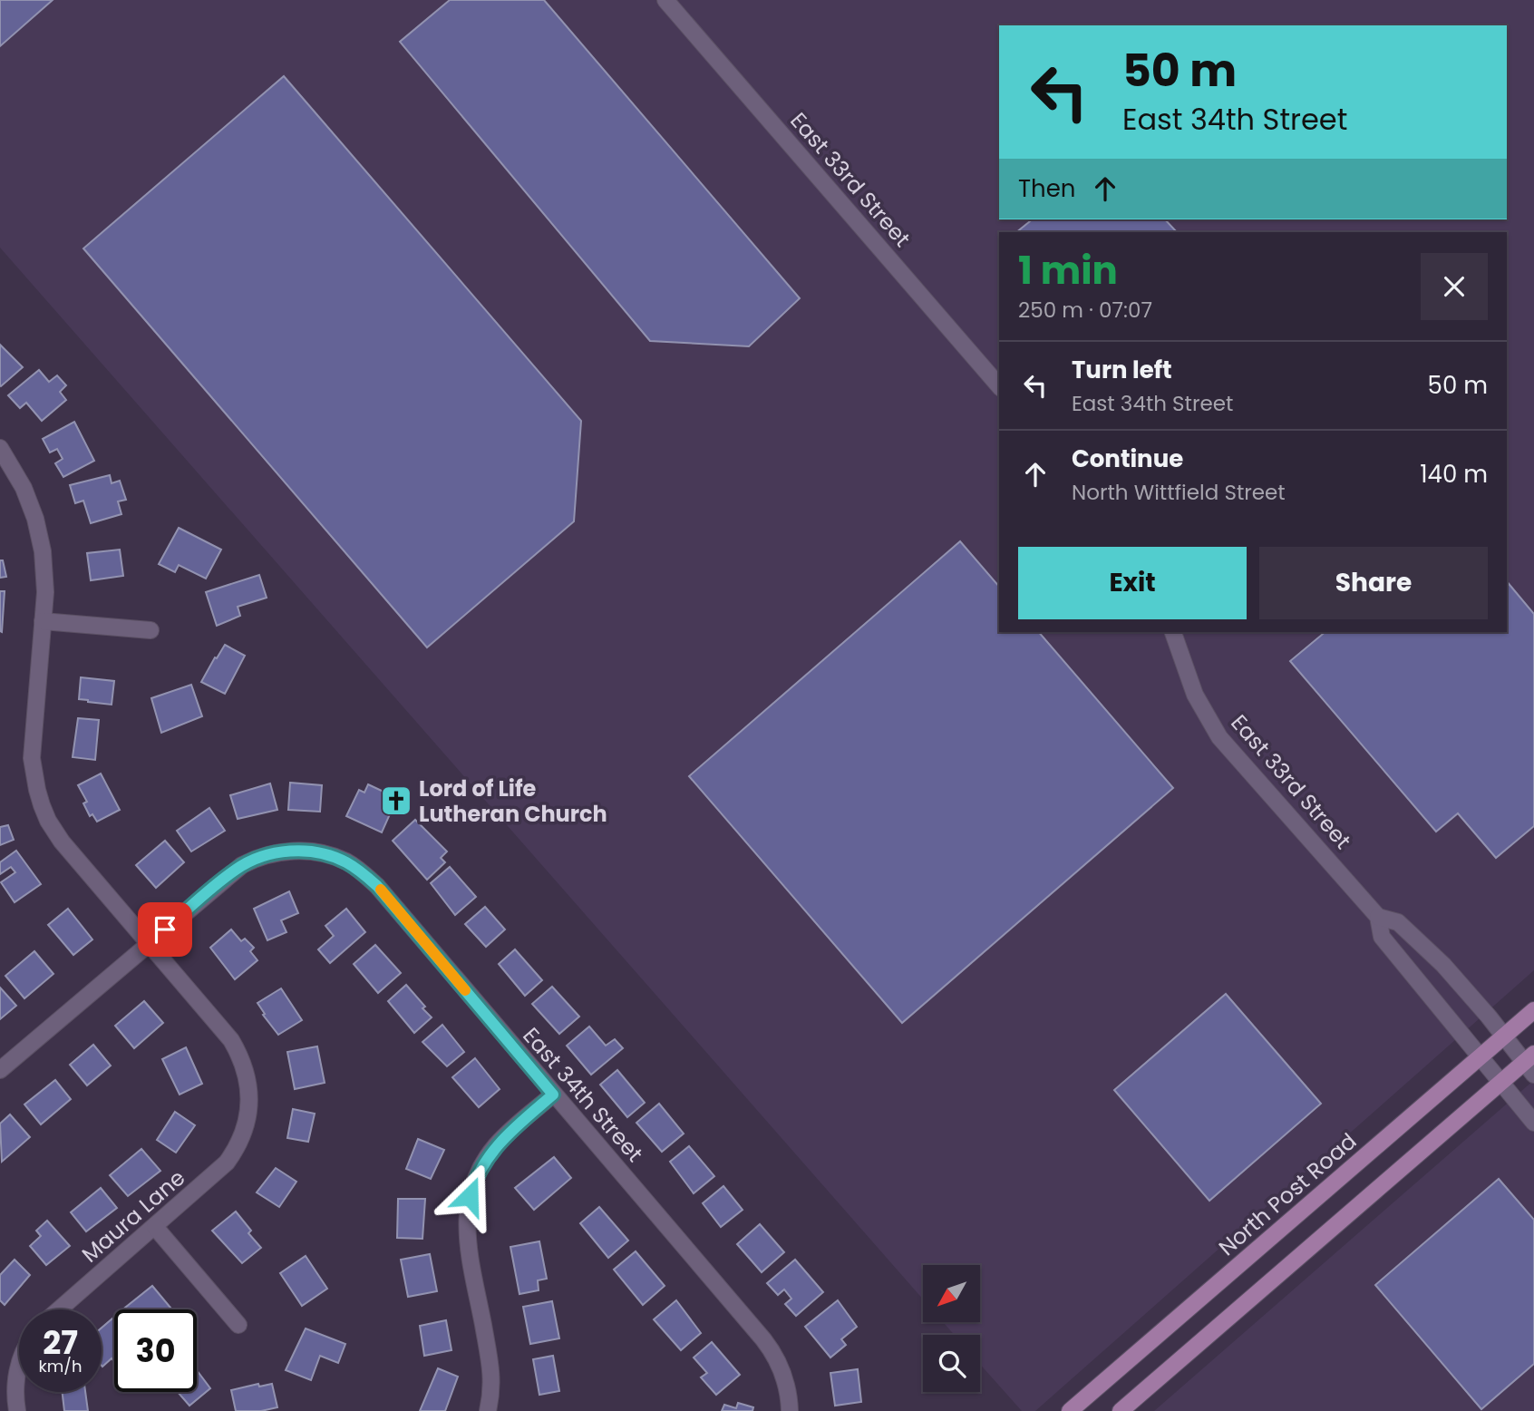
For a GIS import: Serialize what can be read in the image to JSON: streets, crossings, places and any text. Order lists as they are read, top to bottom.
{
  "streets": {
    "main road": ["North Post Road"],
    "street": ["East 33rd Street", "East 34th Street", "Maura Lane"]
  },
  "crossings": [
    ["East 33rd Street", "North Post Road"],
    ["East 34th Street", "Maura Lane"]
  ],
  "places": {
    "church": ["Lord of Life Lutheran Church"]
  },
  "north": "bottom left",
  "page": {
    "turn": ["50 m", "East 34th Street"],
    "then": "Then",
    "heading": ["1 min", "250 m · 07:07"],
    "list": [
      {
        "name": "Turn left",
        "note": "East 34th Street",
        "value": "50 m"
      },
      {
        "name": "Continue",
        "note": "North Wittfield Street",
        "value": "140 m"
      }
    ],
    "buttons": ["Exit", "Share"],
    "speed": "27 km/h",
    "limit": "30"
  }
}
